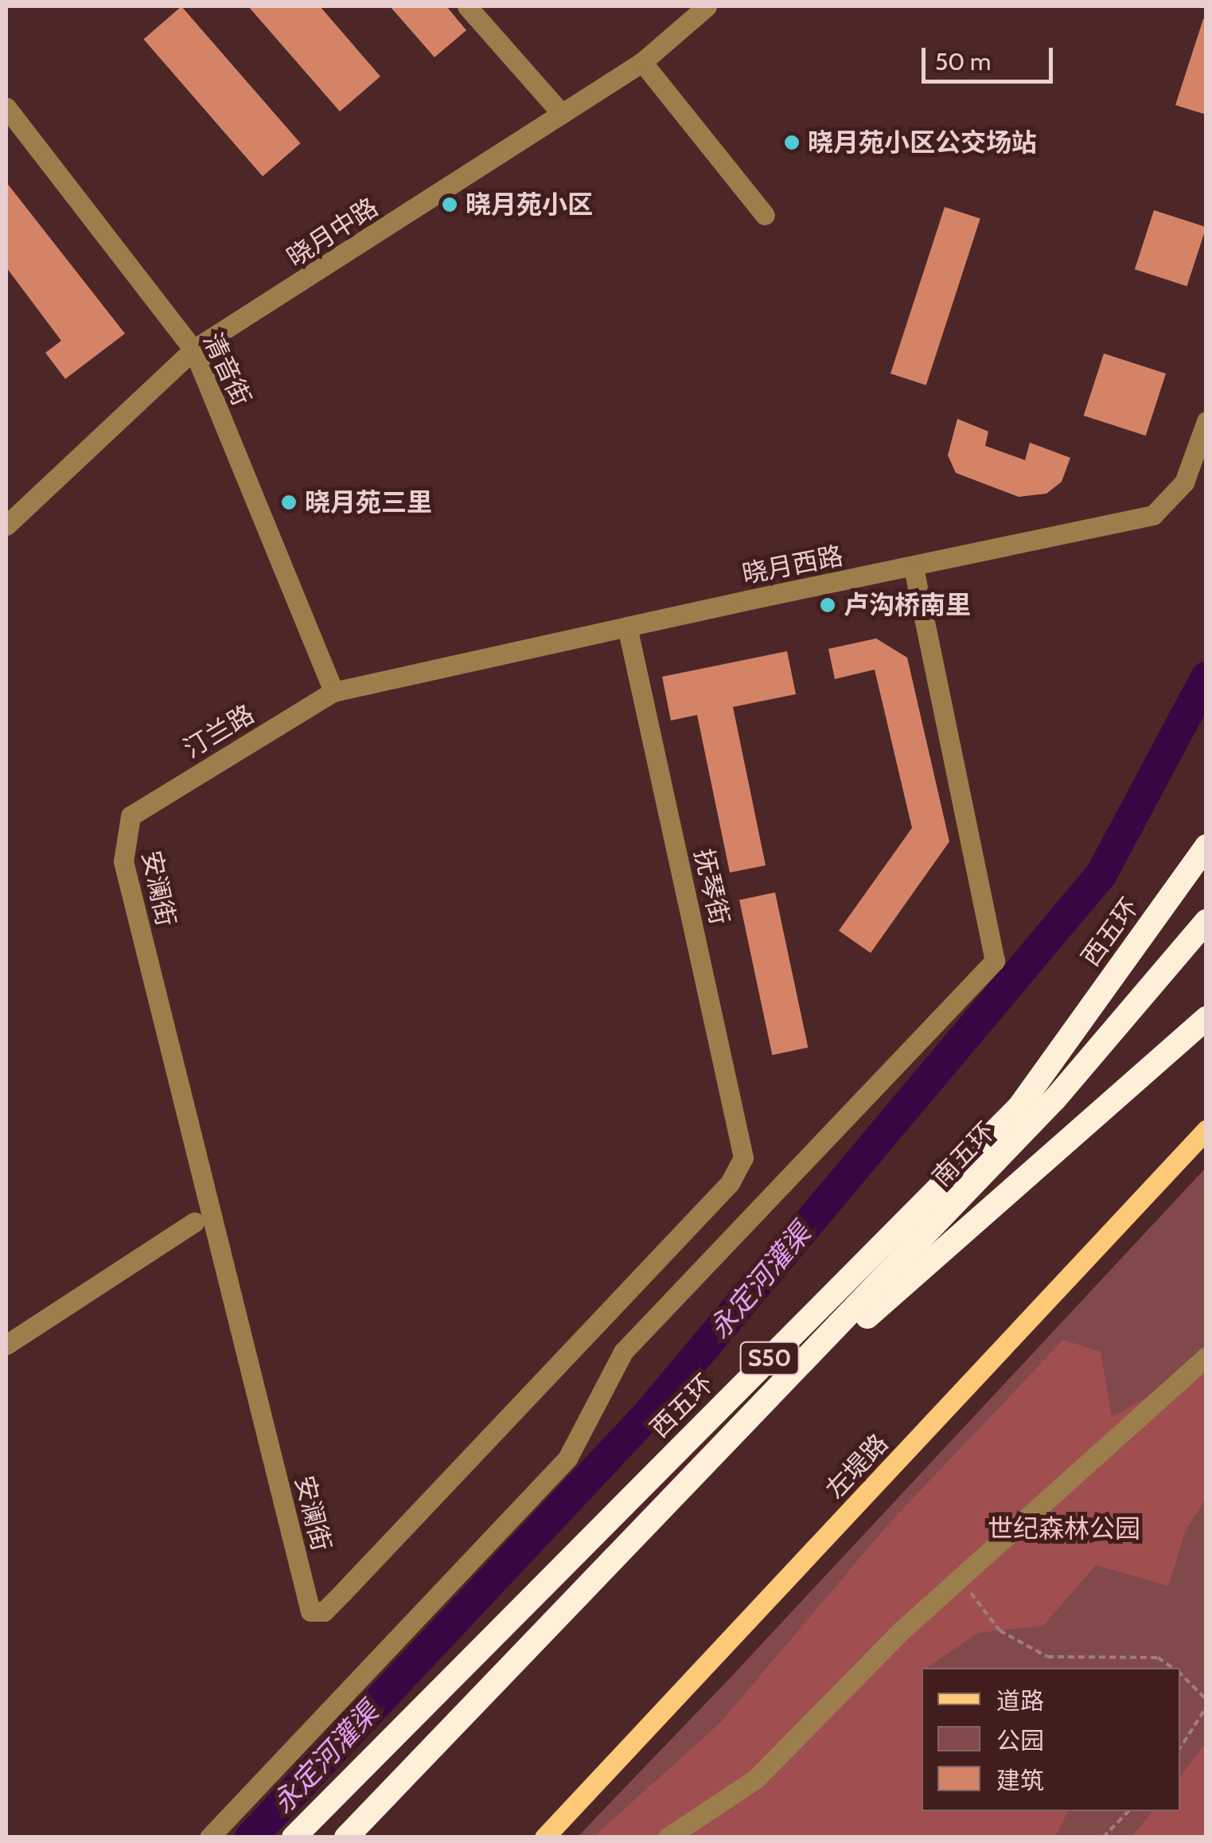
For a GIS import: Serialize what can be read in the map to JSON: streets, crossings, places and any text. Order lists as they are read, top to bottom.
{
  "streets": {
    "highway": ["西五环", "南五环", "S50"],
    "main road": ["左堤路"],
    "street": [
      "晓月中路",
      "清音街",
      "晓月西路",
      "汀兰路",
      "抚琴街",
      "安澜街"
    ]
  },
  "crossings": [
    ["晓月中路", "清音街"],
    ["清音街", "晓月西路"],
    ["清音街", "汀兰路"],
    ["晓月西路", "汀兰路"],
    ["晓月西路", "抚琴街"],
    ["汀兰路", "安澜街"],
    ["抚琴街", "安澜街"],
    ["南五环", "S50"]
  ],
  "water": ["永定河灌渠"],
  "parks": ["世纪森林公园"],
  "places": [
    "晓月苑小区公交场站",
    "晓月苑小区",
    "晓月苑三里",
    "卢沟桥南里"
  ],
  "legend": ["道路", "公园", "建筑"],
  "scale_bar": "50 m"
}
